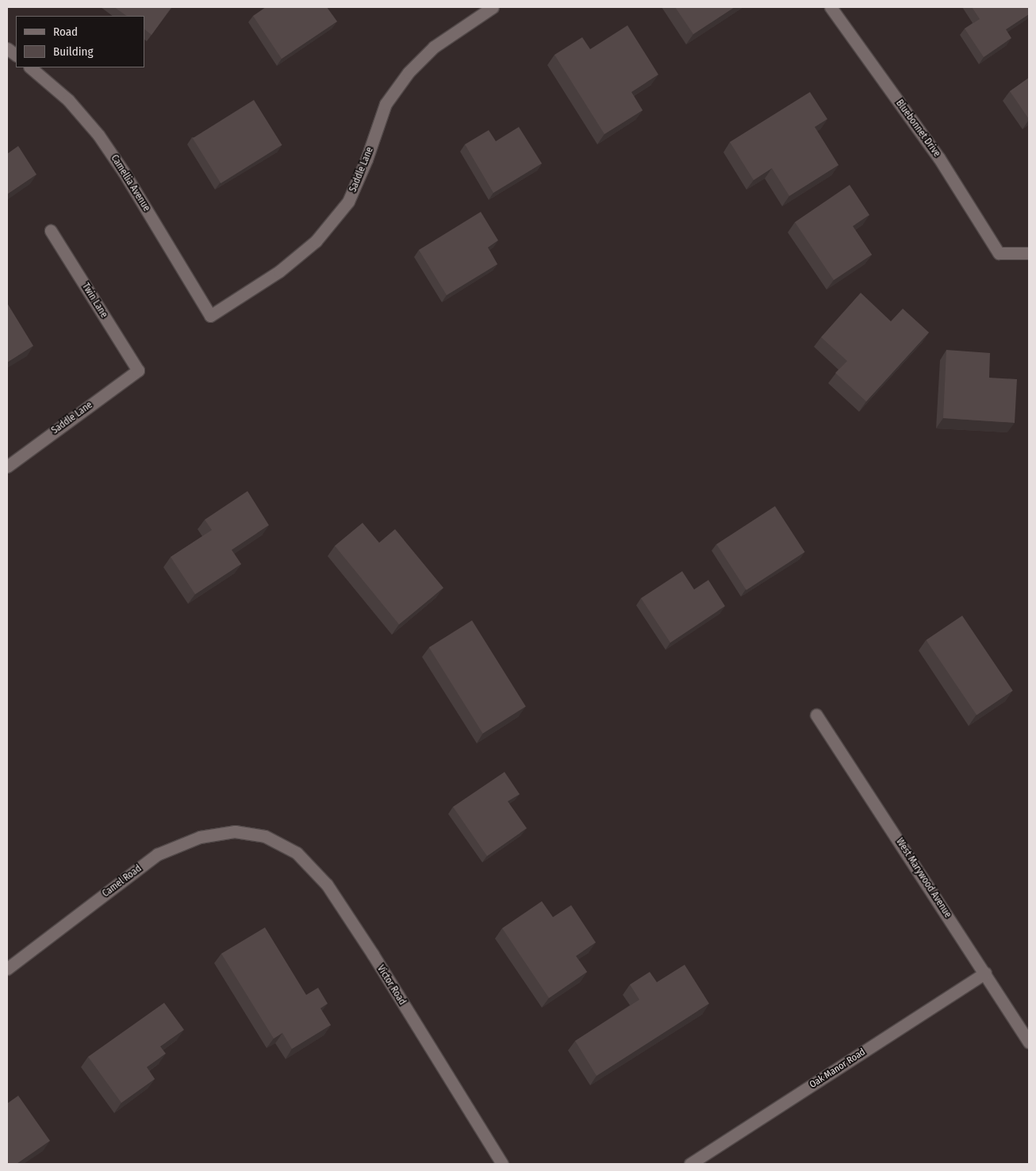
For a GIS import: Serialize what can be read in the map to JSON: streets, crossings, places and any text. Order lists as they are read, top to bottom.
{
  "streets": {
    "street": [
      "Bluebonnet Drive",
      "Saddle Lane",
      "Camellia Avenue",
      "Twin Lane",
      "West Marywood Avenue",
      "Camel Road",
      "Victor Road",
      "Oak Manor Road"
    ]
  },
  "crossings": [
    ["Saddle Lane", "Camellia Avenue"],
    ["Saddle Lane", "Twin Lane"],
    ["West Marywood Avenue", "Oak Manor Road"],
    ["Camel Road", "Victor Road"]
  ],
  "legend": ["Road", "Building"]
}
